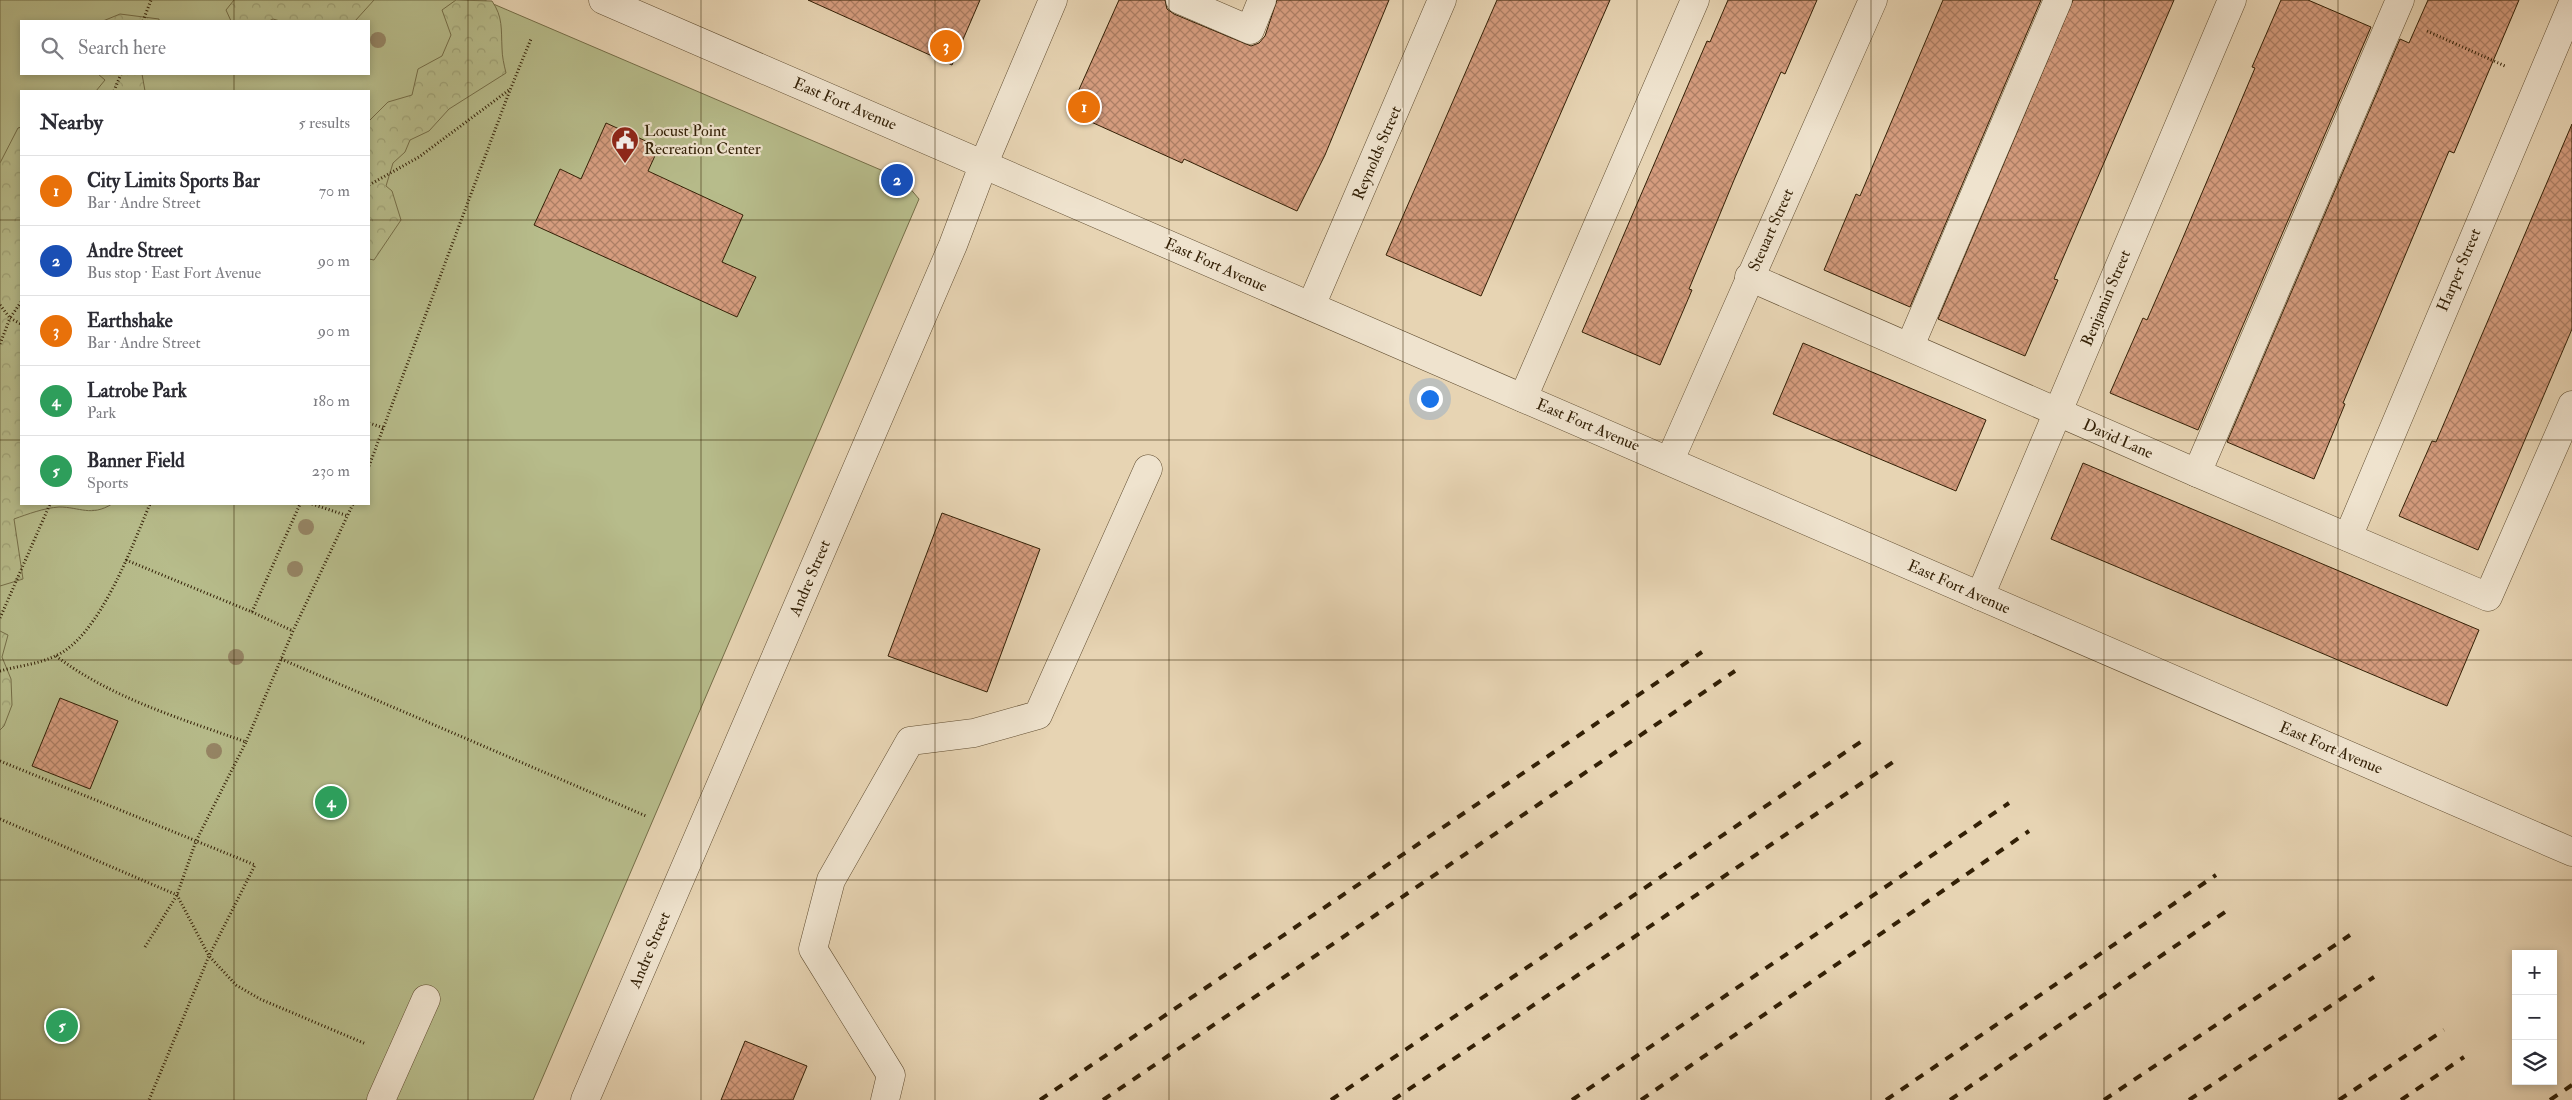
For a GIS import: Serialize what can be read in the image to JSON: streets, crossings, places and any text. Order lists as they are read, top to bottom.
{
  "streets": {
    "street": [
      "East Fort Avenue",
      "Reynolds Street",
      "Steuart Street",
      "Harper Street",
      "Benjamin Street",
      "David Lane",
      "Andre Street"
    ]
  },
  "crossings": [
    ["East Fort Avenue", "Reynolds Street"],
    ["East Fort Avenue", "Steuart Street"],
    ["East Fort Avenue", "Benjamin Street"],
    ["East Fort Avenue", "Andre Street"],
    ["Steuart Street", "David Lane"],
    ["Harper Street", "David Lane"],
    ["Benjamin Street", "David Lane"]
  ],
  "places": {
    "public building": ["Locust Point Recreation Center"]
  },
  "page": {
    "search": "Search here",
    "pins": [
      "3",
      "1",
      "2",
      "4",
      "5"
    ],
    "heading": ["Nearby", "5 results"],
    "list": [
      {
        "mark": "1",
        "name": "City Limits Sports Bar",
        "note": "Bar · Andre Street",
        "value": "70 m"
      },
      {
        "mark": "2",
        "name": "Andre Street",
        "note": "Bus stop · East Fort Avenue",
        "value": "90 m"
      },
      {
        "mark": "3",
        "name": "Earthshake",
        "note": "Bar · Andre Street",
        "value": "90 m"
      },
      {
        "mark": "4",
        "name": "Latrobe Park",
        "note": "Park",
        "value": "180 m"
      },
      {
        "mark": "5",
        "name": "Banner Field",
        "note": "Sports",
        "value": "230 m"
      }
    ],
    "map_buttons": ["+", "−"]
  }
}
